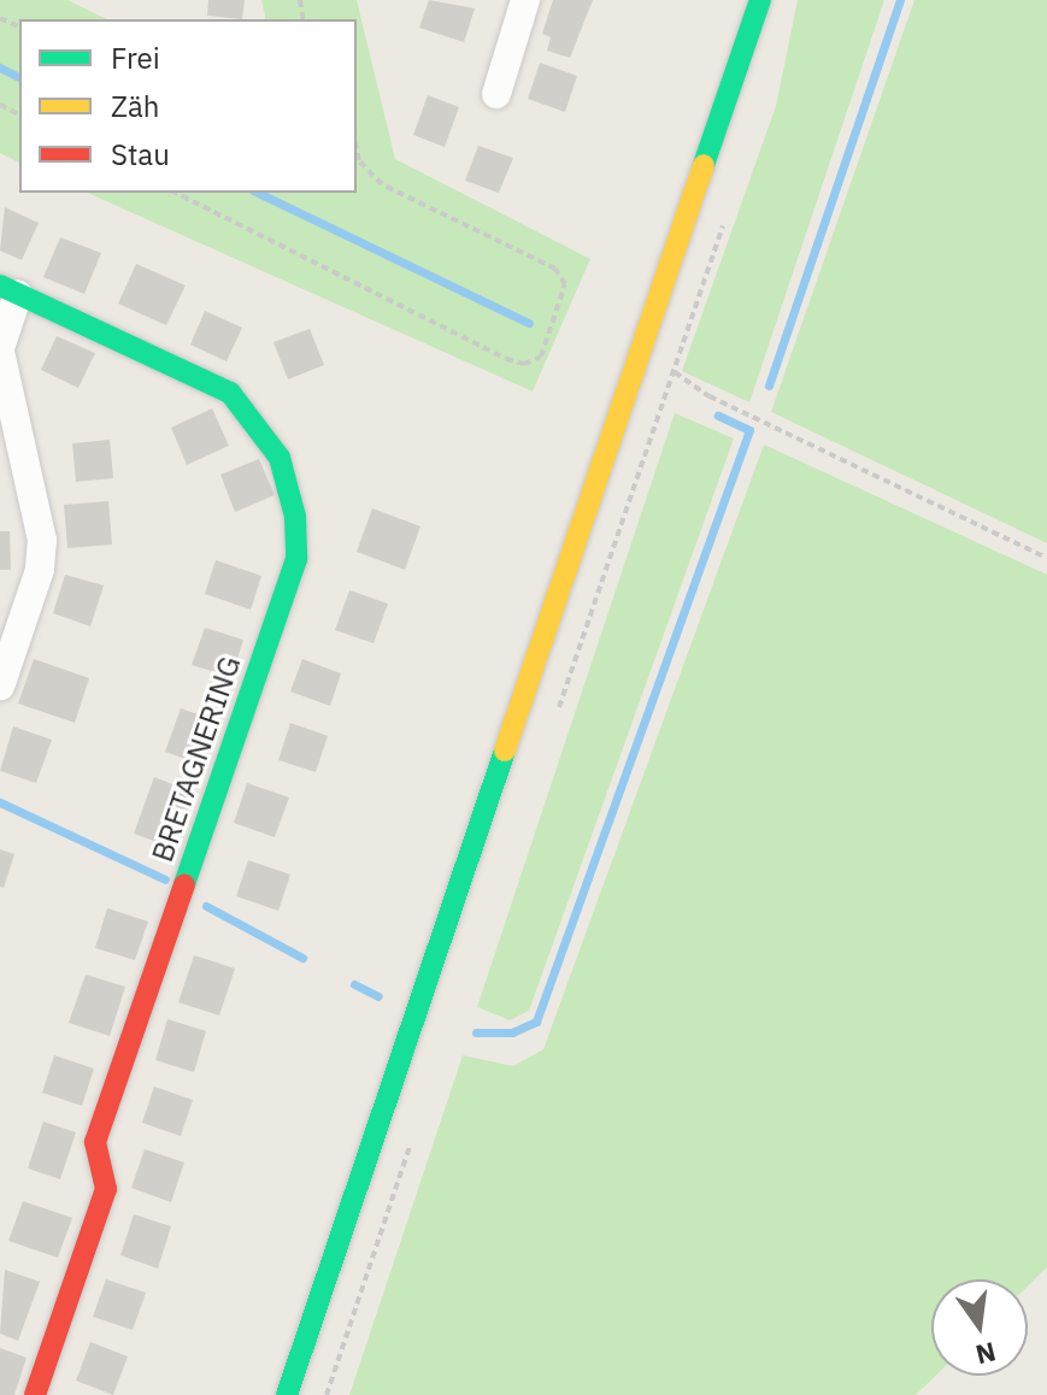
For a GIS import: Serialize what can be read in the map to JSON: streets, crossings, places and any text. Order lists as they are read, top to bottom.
{
  "streets": {
    "main road": ["BRETAGNERING"]
  },
  "legend": ["Frei", "Zäh", "Stau"],
  "north": "bottom"
}
